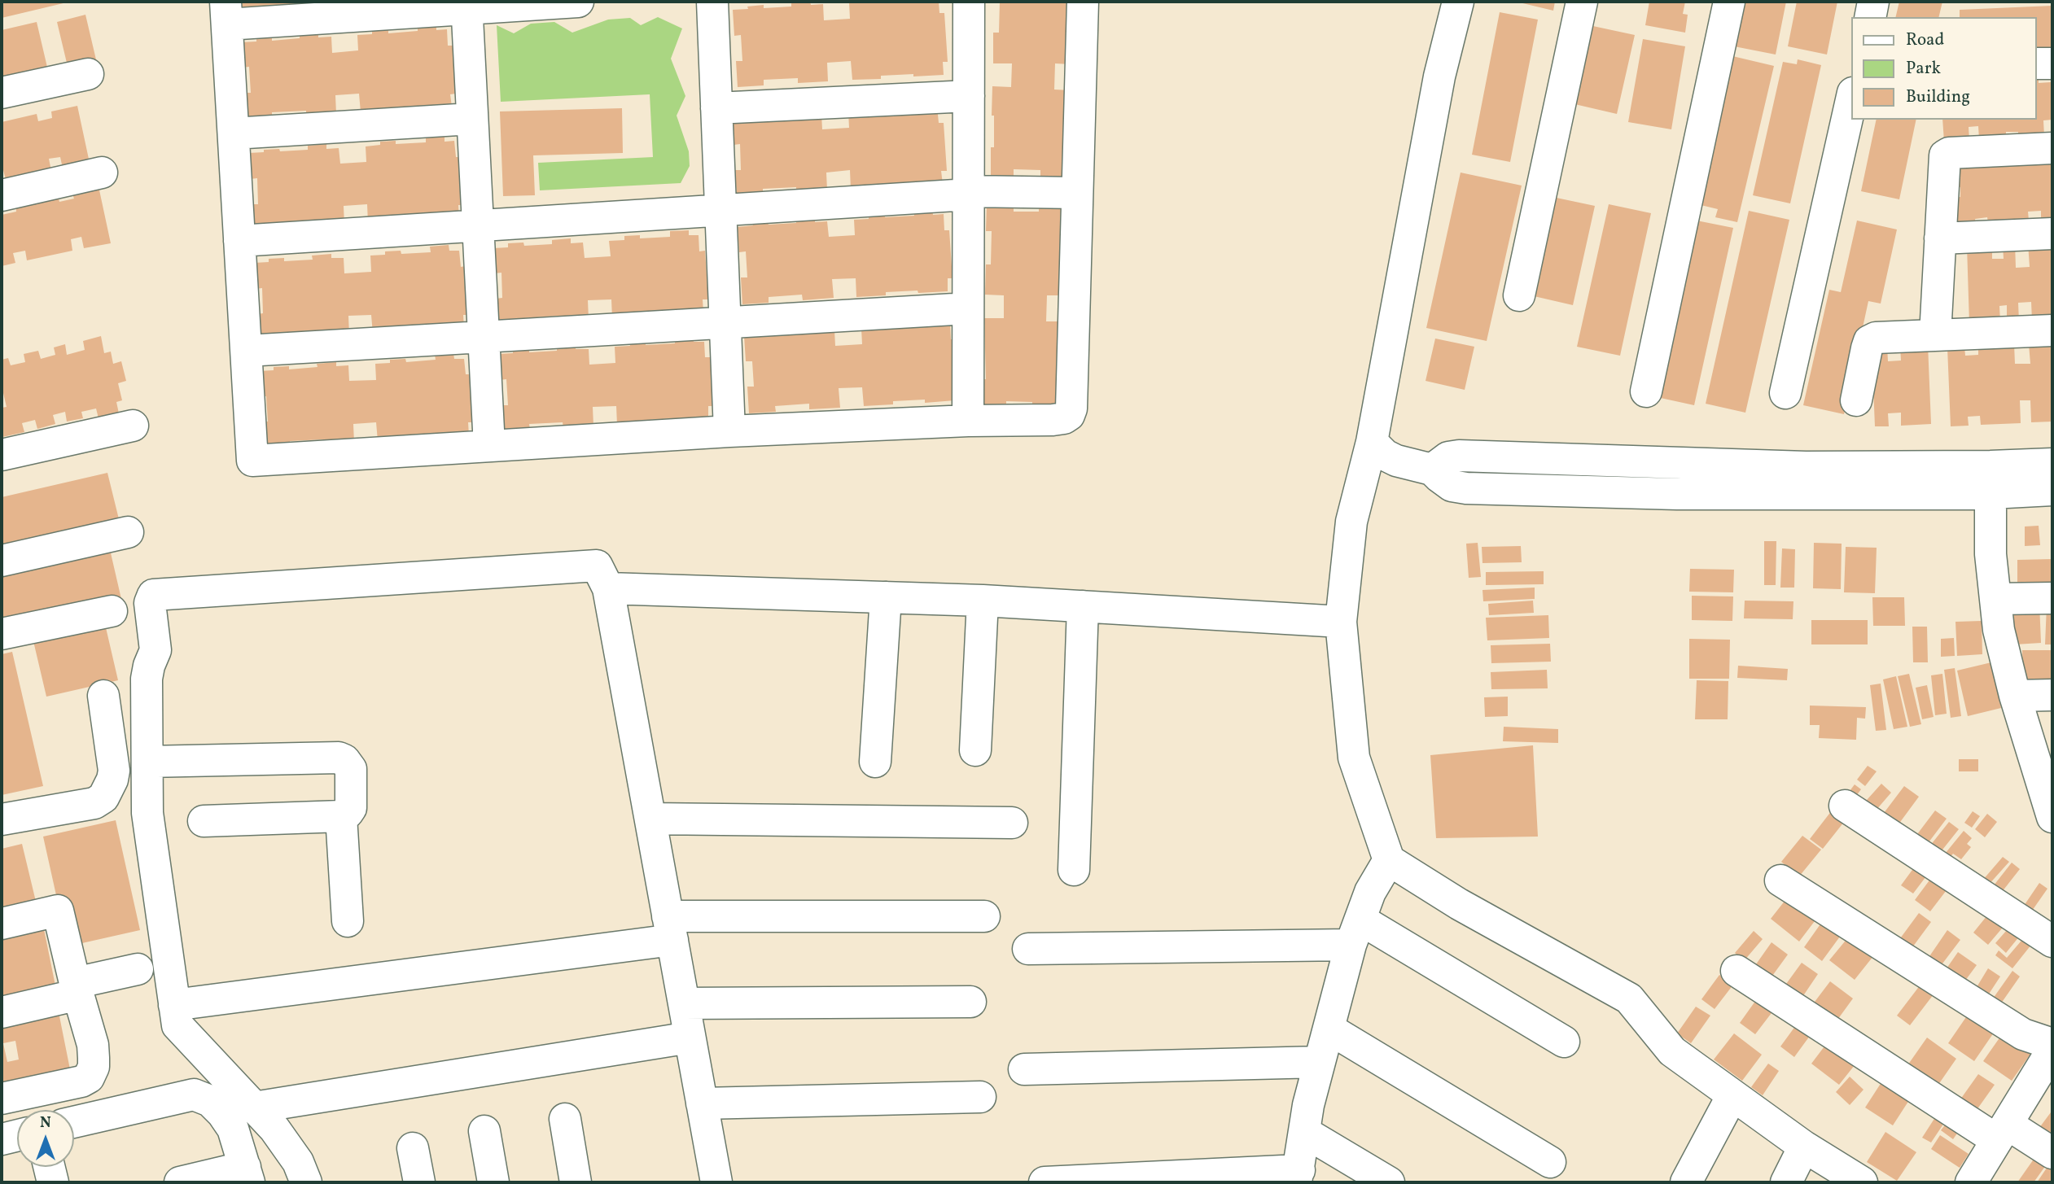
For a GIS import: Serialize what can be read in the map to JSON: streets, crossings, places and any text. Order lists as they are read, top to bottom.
{
  "legend": ["Road", "Park", "Building"],
  "north": "top"
}
